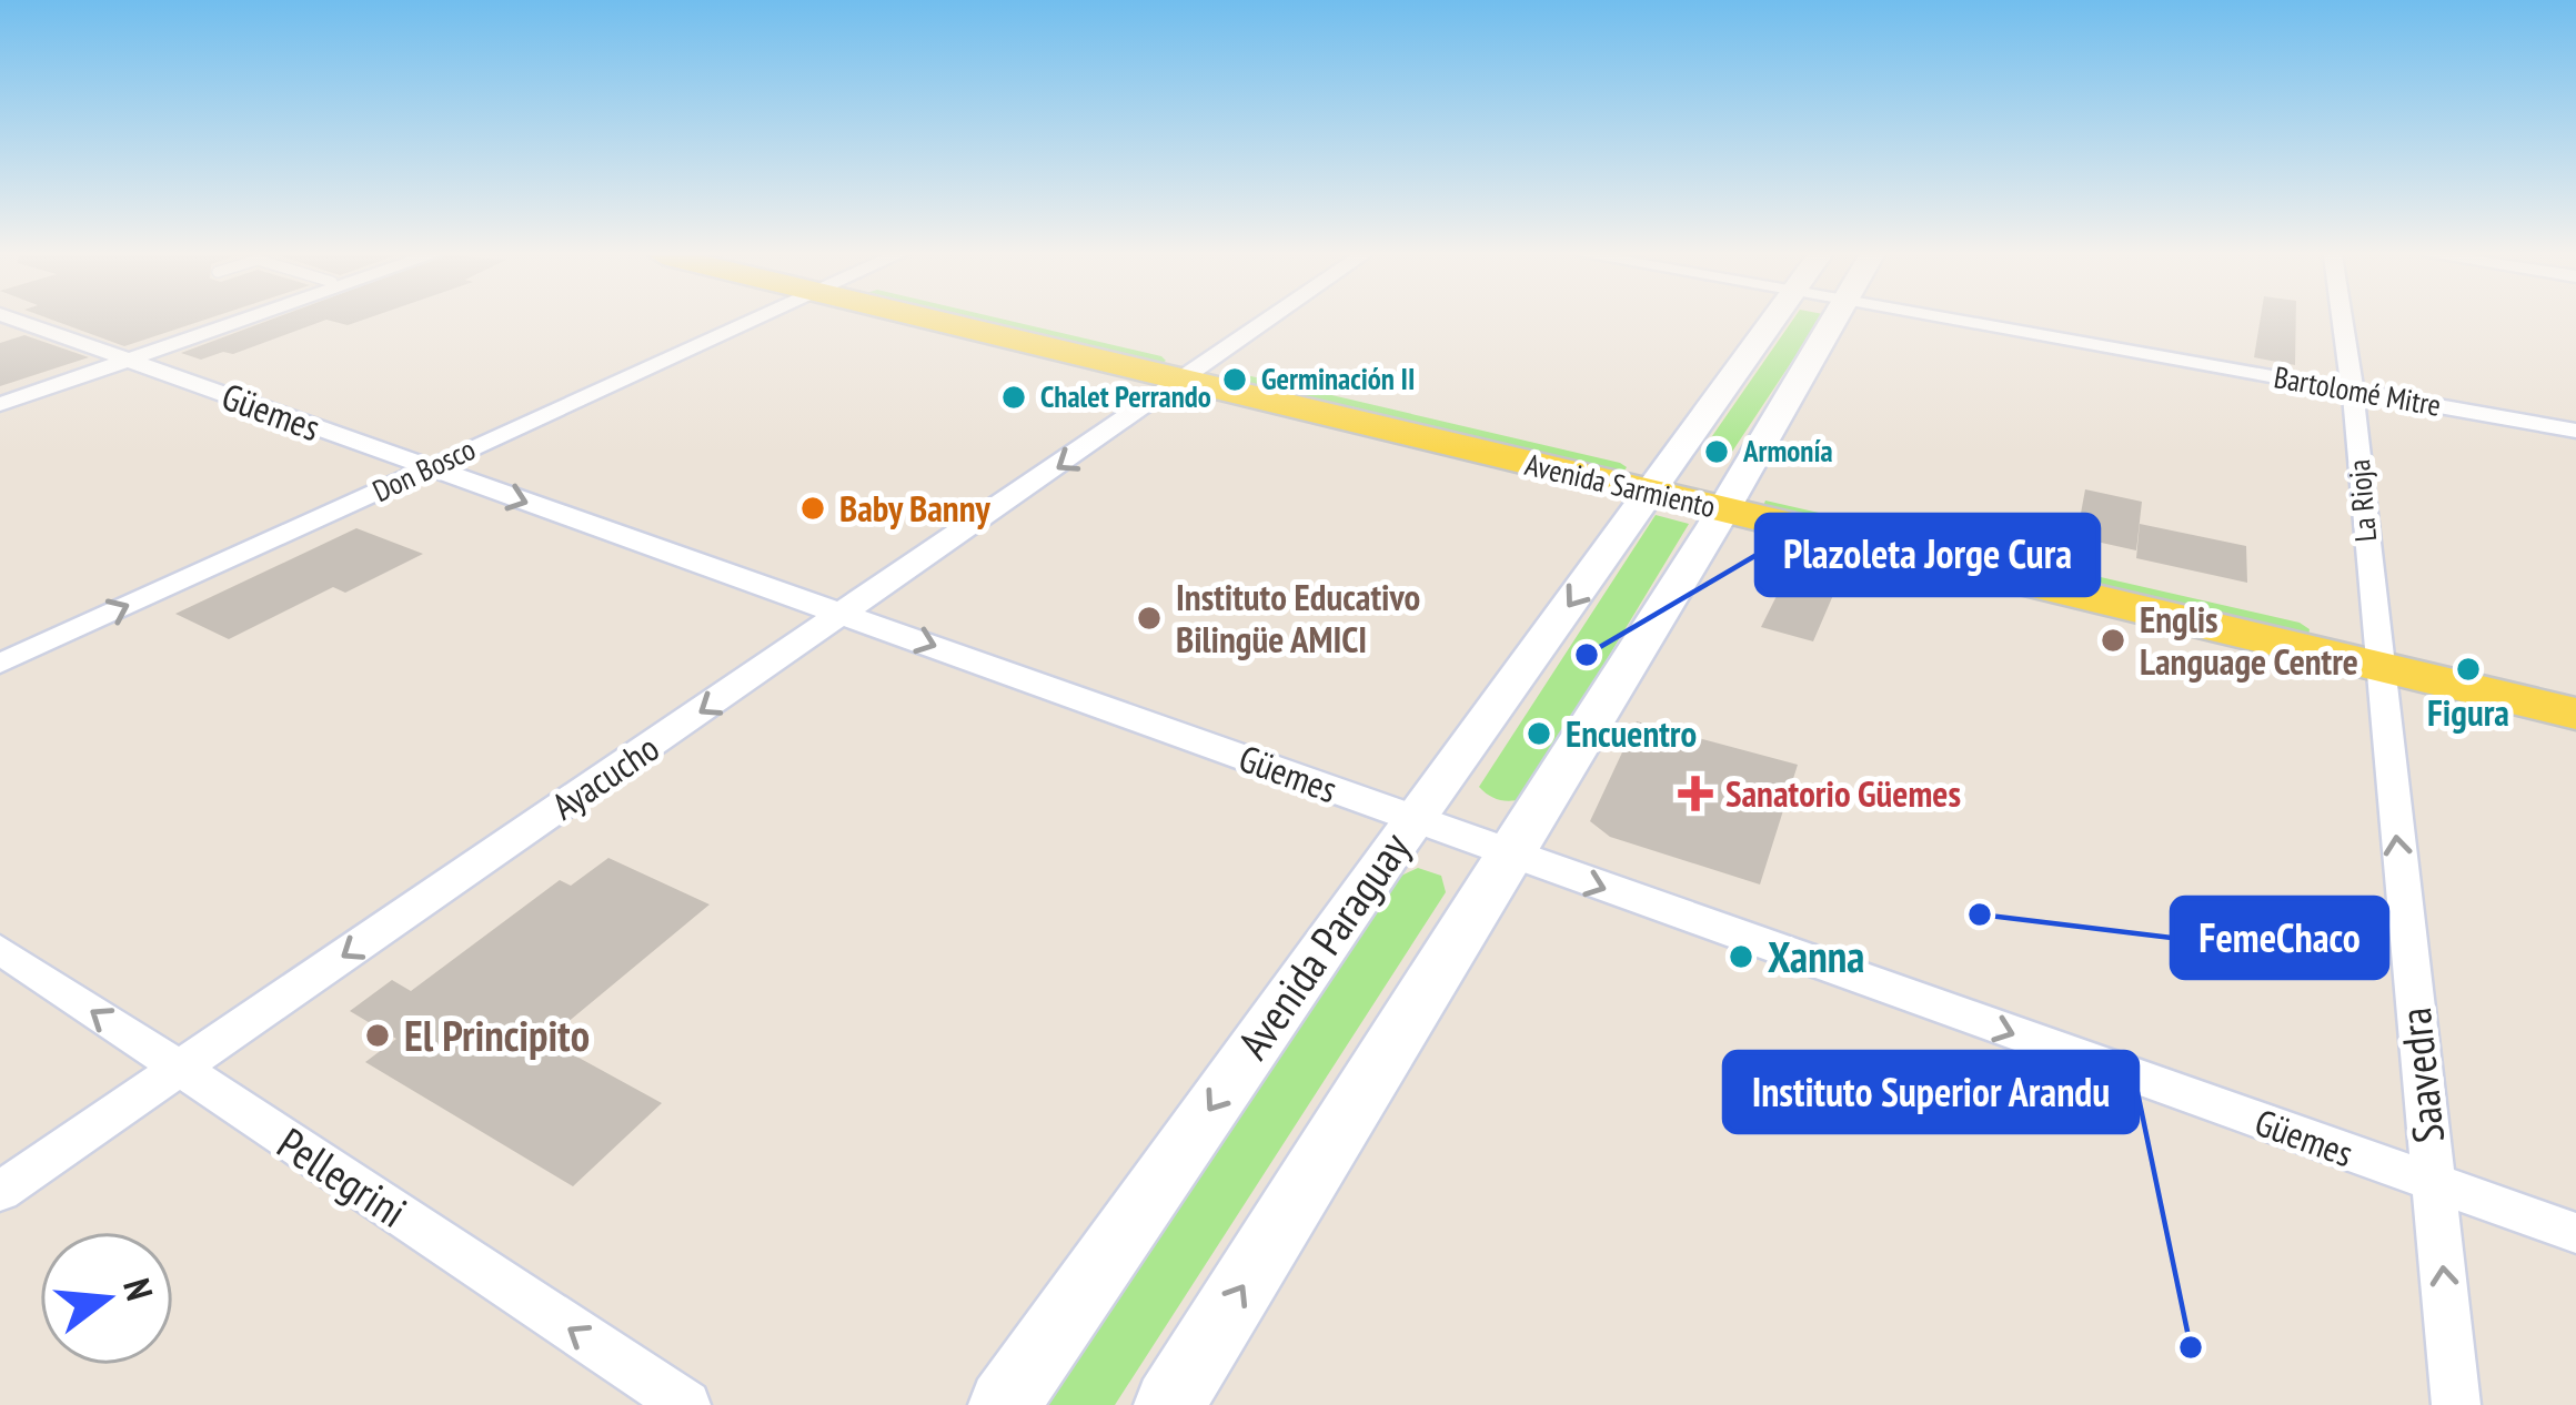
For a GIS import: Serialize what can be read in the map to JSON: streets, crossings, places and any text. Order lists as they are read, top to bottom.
{
  "streets": {
    "main road": ["Avenida Sarmiento", "Avenida Paraguay"],
    "street": [
      "Bartolomé Mitre",
      "Güemes",
      "Don Bosco",
      "La Rioja",
      "Ayacucho",
      "Saavedra",
      "Pellegrini"
    ]
  },
  "crossings": [
    ["Bartolomé Mitre", "La Rioja"],
    ["Güemes", "Don Bosco"],
    ["Güemes", "Ayacucho"],
    ["Güemes", "Avenida Paraguay"],
    ["Güemes", "Saavedra"],
    ["Avenida Sarmiento", "La Rioja"],
    ["Avenida Sarmiento", "Ayacucho"],
    ["Avenida Sarmiento", "Avenida Paraguay"],
    ["Avenida Sarmiento", "Saavedra"],
    ["La Rioja", "Saavedra"],
    ["Ayacucho", "Pellegrini"]
  ],
  "one_way": [
    "Güemes",
    "Ayacucho",
    "Saavedra",
    "Pellegrini"
  ],
  "places": {
    "other": [
      "Germinación II",
      "Chalet Perrando",
      "Armonía",
      "Baby Banny",
      "Instituto Educativo Bilingüe AMICI",
      "Englis Language Centre",
      "Plazoleta Jorge Cura",
      "Figura",
      "Encuentro",
      "FemeChaco",
      "Xanna",
      "El Principito",
      "Instituto Superior Arandu"
    ],
    "health": ["Sanatorio Güemes"]
  },
  "north": "right"
}
